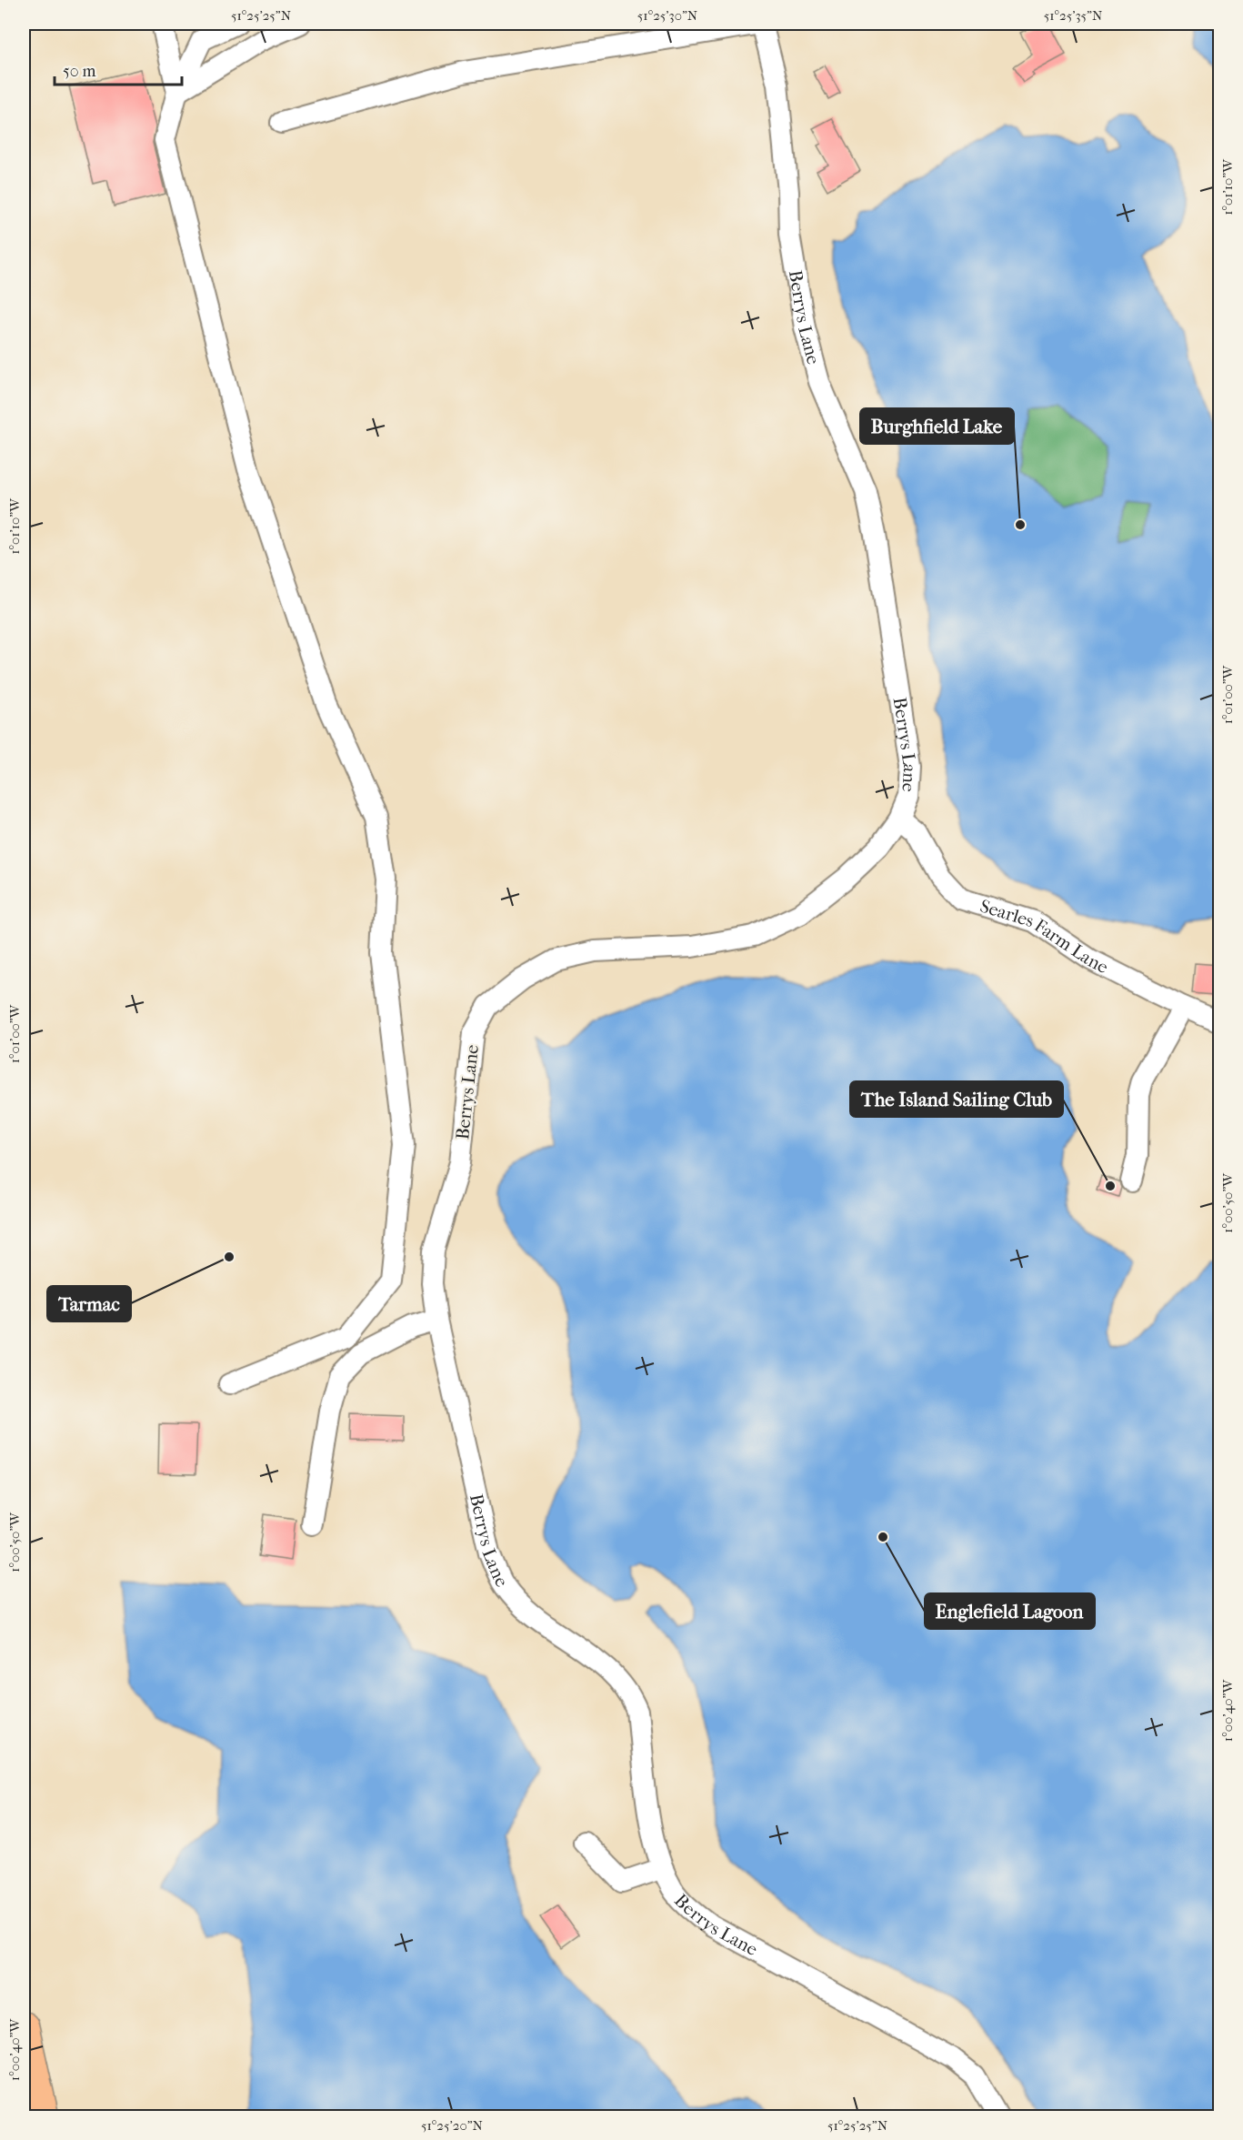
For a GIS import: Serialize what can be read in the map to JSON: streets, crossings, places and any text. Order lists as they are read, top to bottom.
{
  "streets": {
    "street": ["Berrys Lane", "Searles Farm Lane"]
  },
  "crossings": [
    ["Berrys Lane", "Searles Farm Lane"]
  ],
  "places": [
    "Burghfield Lake",
    "The Island Sailing Club",
    "Tarmac",
    "Englefield Lagoon"
  ],
  "scale_bar": "50 m",
  "coordinates": [
    "51°25'25\"N",
    "51°25'30\"N",
    "51°25'35\"N",
    "1°01'10\"W",
    "1°01'00\"W",
    "1°00'50\"W",
    "1°00'40\"W",
    "51°25'20\"N"
  ]
}
